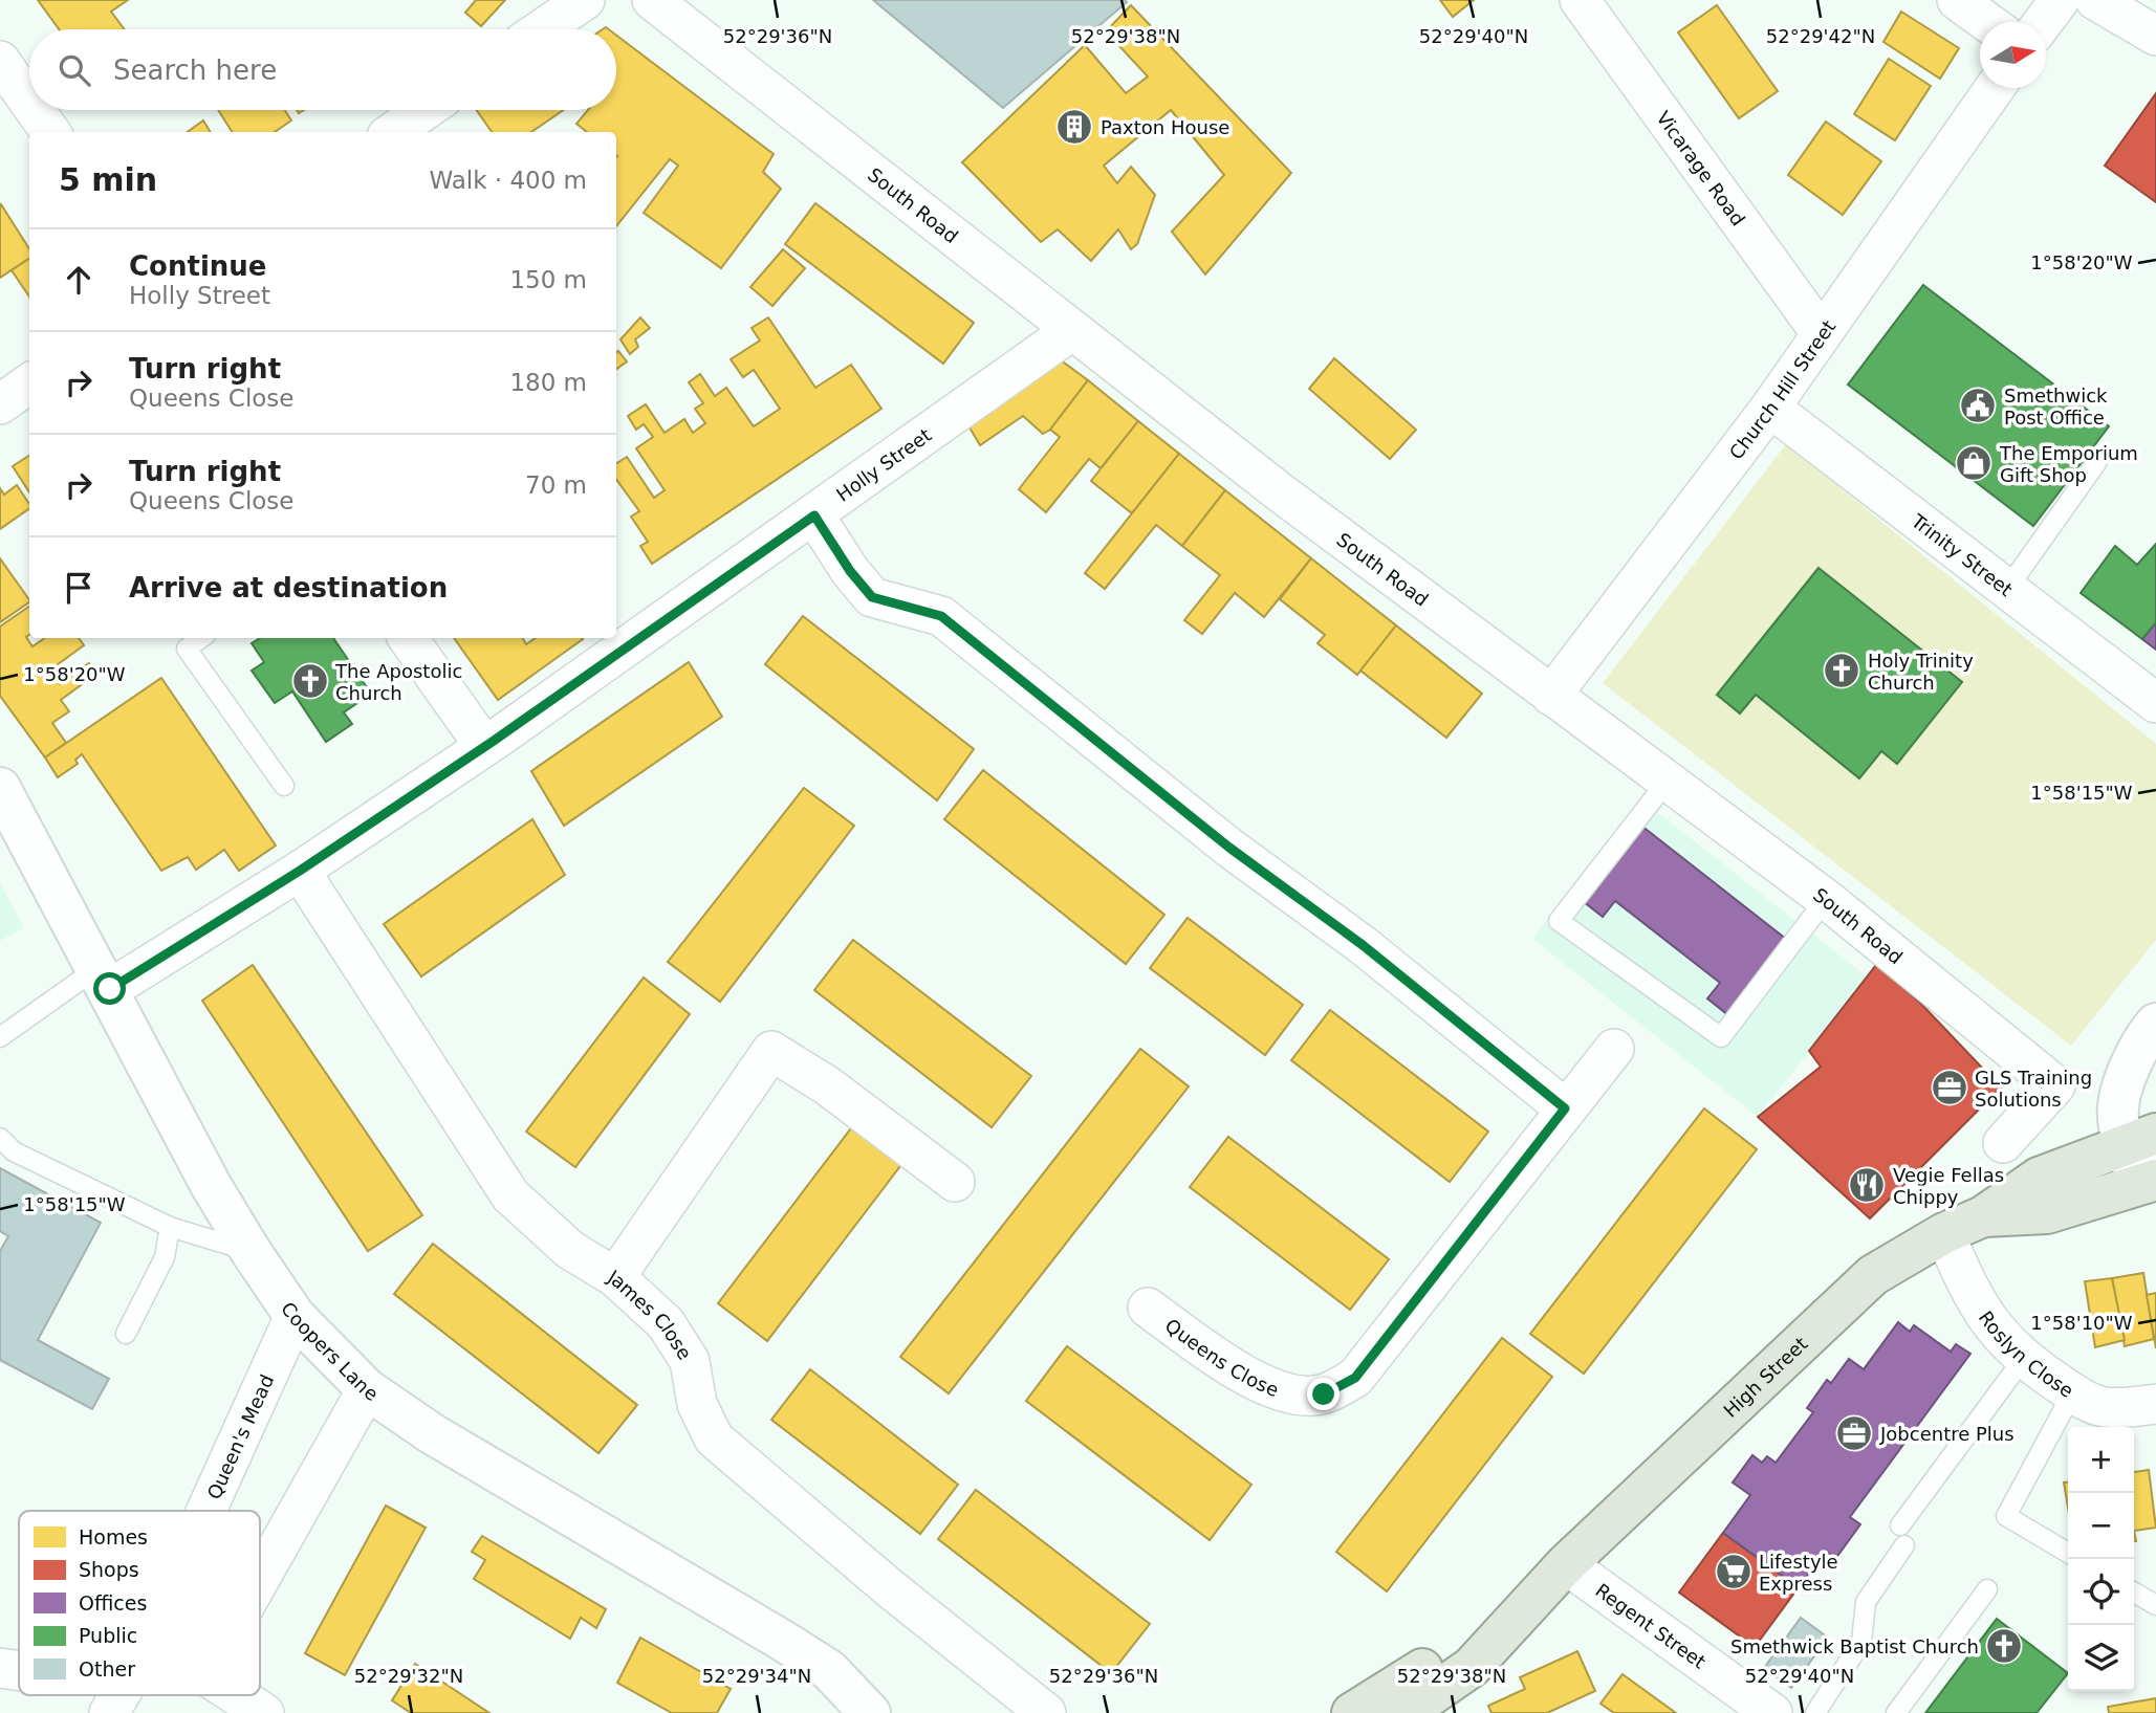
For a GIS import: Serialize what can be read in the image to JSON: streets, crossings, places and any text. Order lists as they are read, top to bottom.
{
  "streets": {
    "main road": ["High Street"],
    "street": [
      "Vicarage Road",
      "South Road",
      "Church Hill Street",
      "Holly Street",
      "Trinity Street",
      "James Close",
      "Coopers Lane",
      "Roslyn Close",
      "Queens Close",
      "Queen's Mead",
      "Regent Street"
    ]
  },
  "crossings": [
    ["Vicarage Road", "Church Hill Street"],
    ["South Road", "Church Hill Street"],
    ["South Road", "Holly Street"],
    ["Church Hill Street", "Trinity Street"],
    ["Holly Street", "James Close"],
    ["Holly Street", "Coopers Lane"],
    ["Coopers Lane", "Queen's Mead"],
    ["Roslyn Close", "High Street"],
    ["High Street", "Regent Street"]
  ],
  "places": {
    "building": ["Paxton House"],
    "public building": ["Smethwick Post Office"],
    "shop": ["The Emporium Gift Shop"],
    "church": ["Holy Trinity Church", "The Apostolic Church", "Smethwick Baptist Church"],
    "office": ["GLS Training Solutions", "Jobcentre Plus"],
    "restaurant": ["Vegie Fellas Chippy"],
    "supermarket": ["Lifestyle Express"]
  },
  "legend": [
    "Homes",
    "Shops",
    "Offices",
    "Public",
    "Other"
  ],
  "north": "right",
  "page": {
    "search": "Search here",
    "heading": ["5 min", "Walk · 400 m"],
    "list": [
      ["Continue", "Holly Street", "150 m"],
      ["Turn right", "Queens Close", "180 m"],
      ["Turn right", "Queens Close", "70 m"],
      "Arrive at destination"
    ],
    "map_buttons": ["+", "−"]
  },
  "coordinates": [
    "52°29'36\"N",
    "52°29'38\"N",
    "52°29'40\"N",
    "52°29'42\"N",
    "1°58'20\"W",
    "1°58'15\"W",
    "1°58'10\"W",
    "52°29'32\"N",
    "52°29'34\"N"
  ]
}
